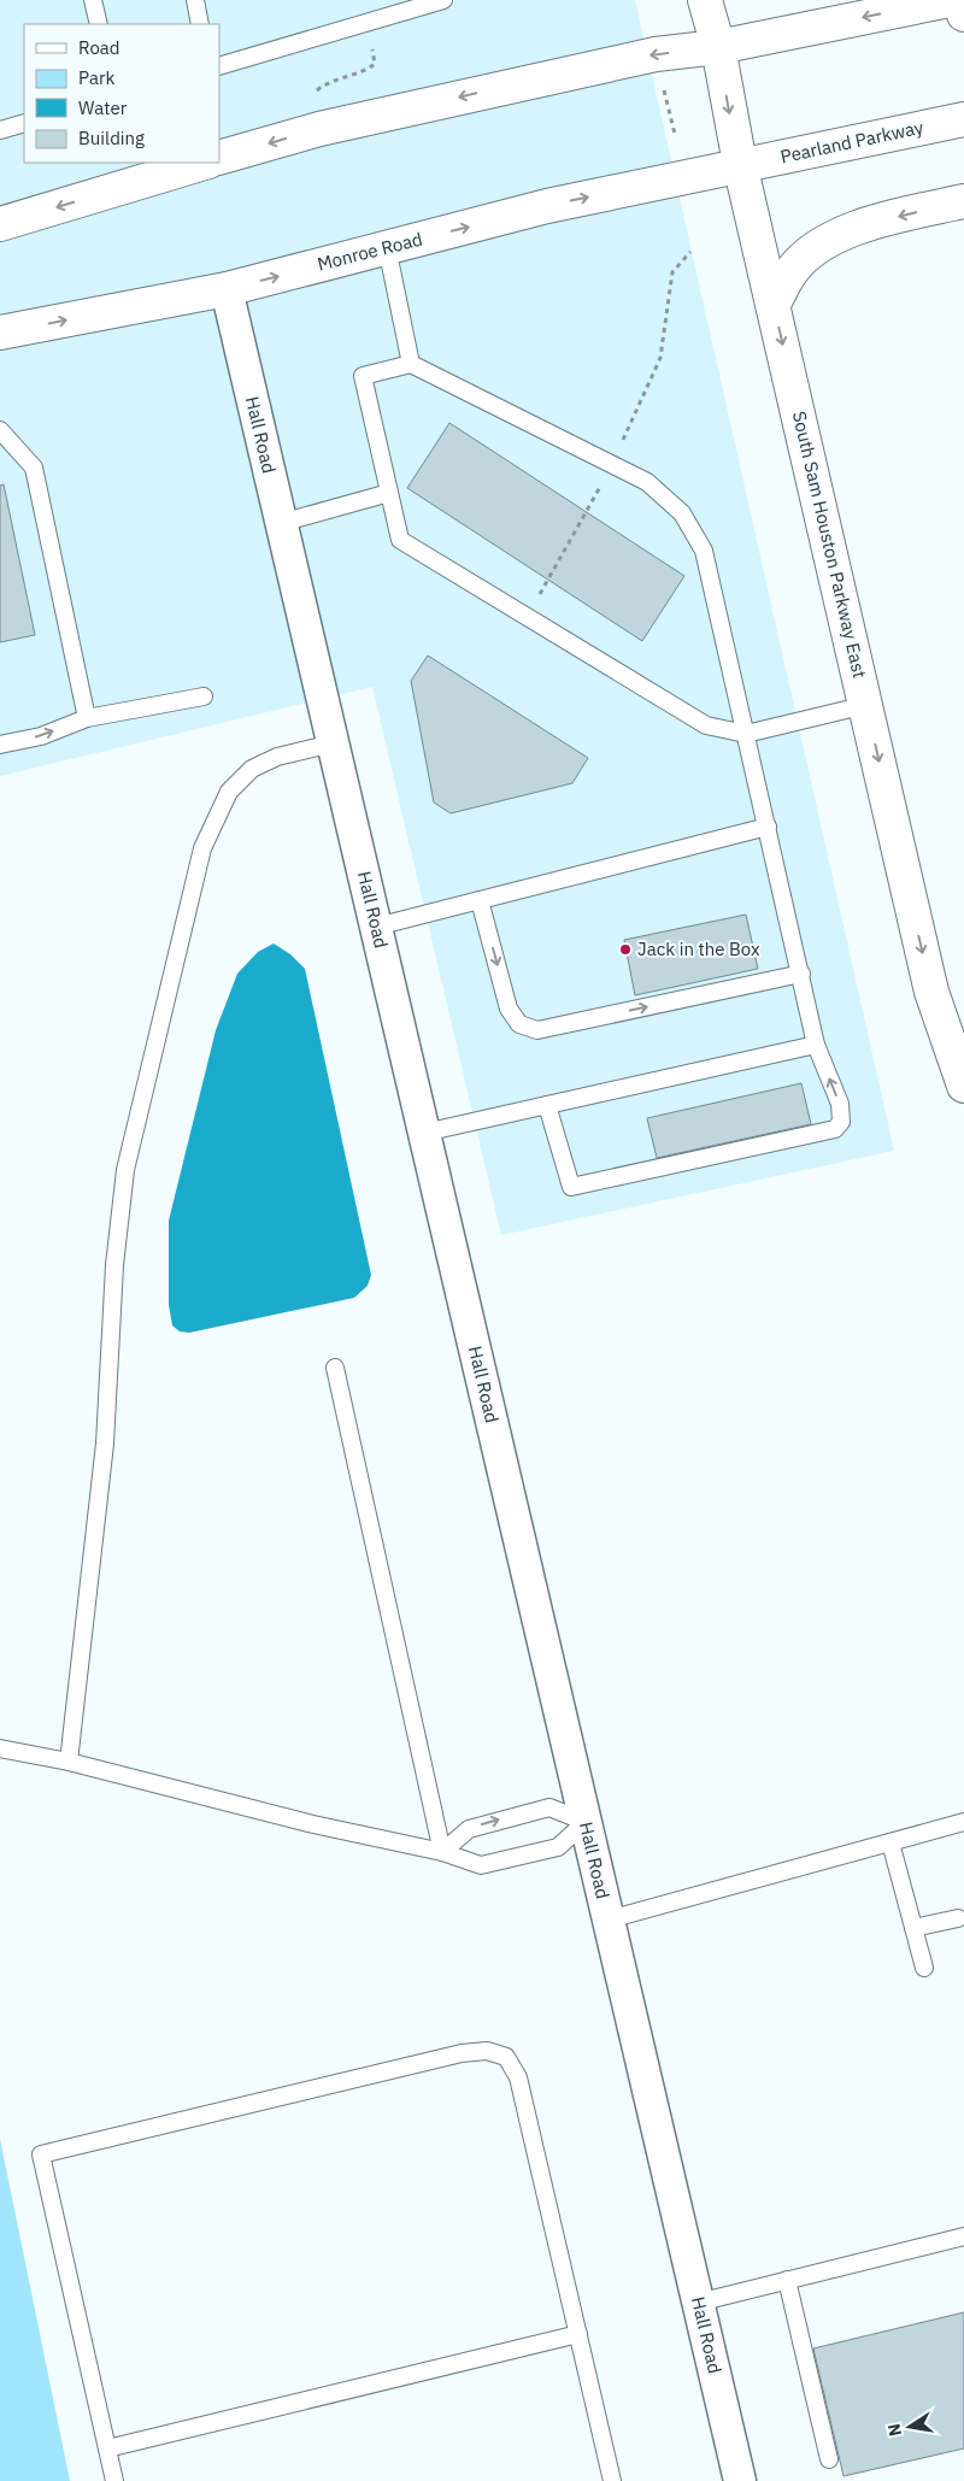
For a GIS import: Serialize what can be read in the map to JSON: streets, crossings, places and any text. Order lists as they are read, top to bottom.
{
  "streets": {
    "main road": ["Pearland Parkway", "Monroe Road", "South Sam Houston Parkway East"],
    "street": ["Hall Road"]
  },
  "crossings": [
    ["Pearland Parkway", "Monroe Road"],
    ["Pearland Parkway", "South Sam Houston Parkway East"],
    ["Monroe Road", "Hall Road"],
    ["Monroe Road", "South Sam Houston Parkway East"]
  ],
  "one_way": ["South Sam Houston Parkway East"],
  "places": ["Jack in the Box"],
  "legend": [
    "Road",
    "Park",
    "Water",
    "Building"
  ],
  "north": "left"
}
